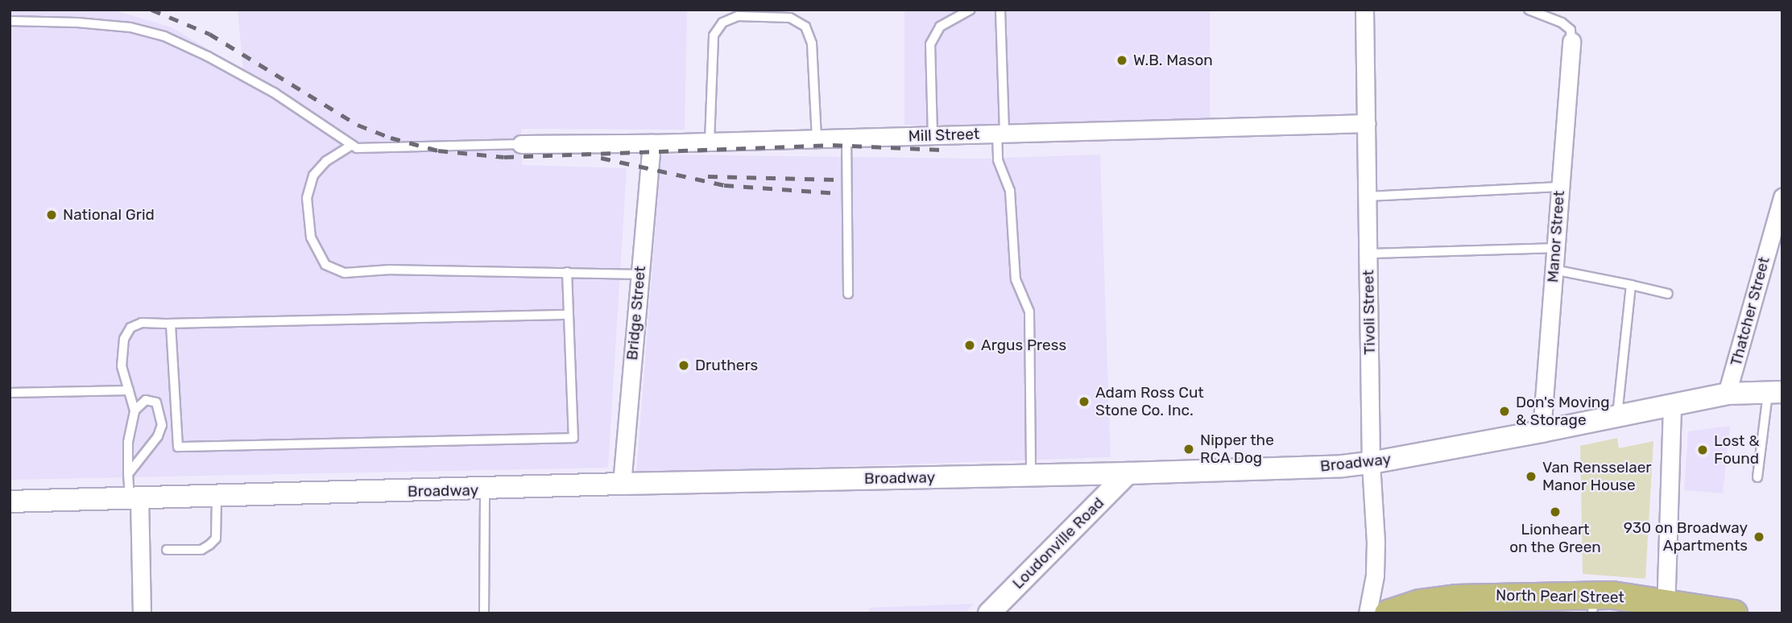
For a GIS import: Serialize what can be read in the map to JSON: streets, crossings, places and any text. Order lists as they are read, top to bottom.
{
  "streets": {
    "main road": ["North Pearl Street"],
    "street": [
      "Mill Street",
      "Manor Street",
      "Thatcher Street",
      "Tivoli Street",
      "Bridge Street",
      "Broadway",
      "Loudonville Road"
    ]
  },
  "crossings": [
    ["Mill Street", "Tivoli Street"],
    ["Mill Street", "Bridge Street"],
    ["Manor Street", "Broadway"],
    ["Thatcher Street", "Broadway"],
    ["Tivoli Street", "Broadway"],
    ["Bridge Street", "Broadway"],
    ["Broadway", "Loudonville Road"]
  ],
  "places": [
    "W.B. Mason",
    "National Grid",
    "Argus Press",
    "Druthers",
    "Adam Ross Cut Stone Co. Inc.",
    "Don's Moving & Storage",
    "Nipper the RCA Dog",
    "Lost & Found",
    "Van Rensselaer Manor House",
    "Lionheart on the Green",
    "930 on Broadway Apartments"
  ]
}
